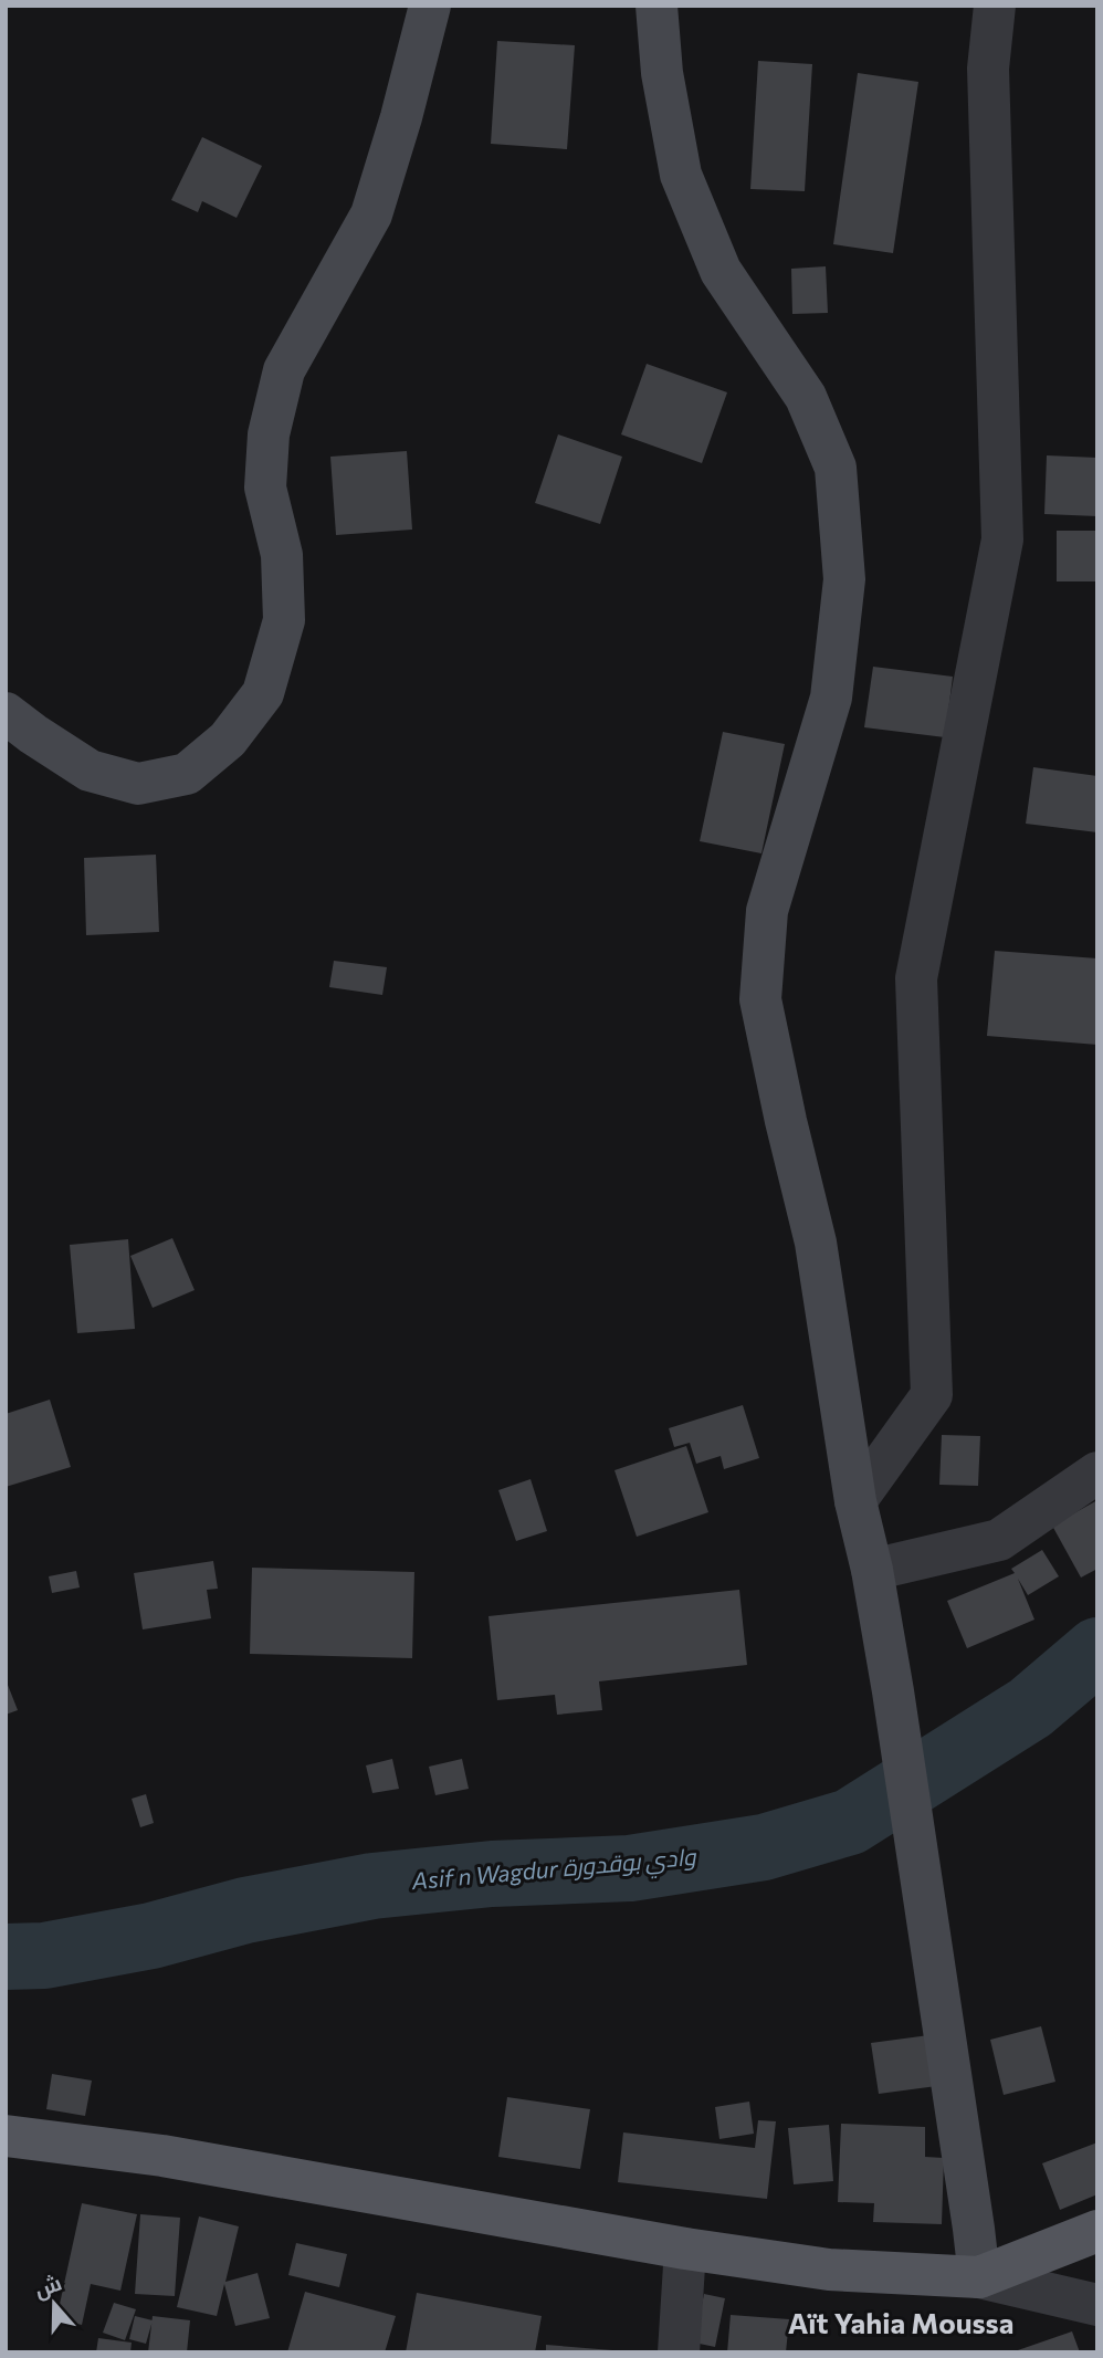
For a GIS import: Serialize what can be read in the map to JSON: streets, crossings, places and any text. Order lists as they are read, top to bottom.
{
  "districts": ["Aït Yahia Moussa"],
  "water": ["Asif n Wagdur وادي بوقدورة"],
  "north": "top"
}
